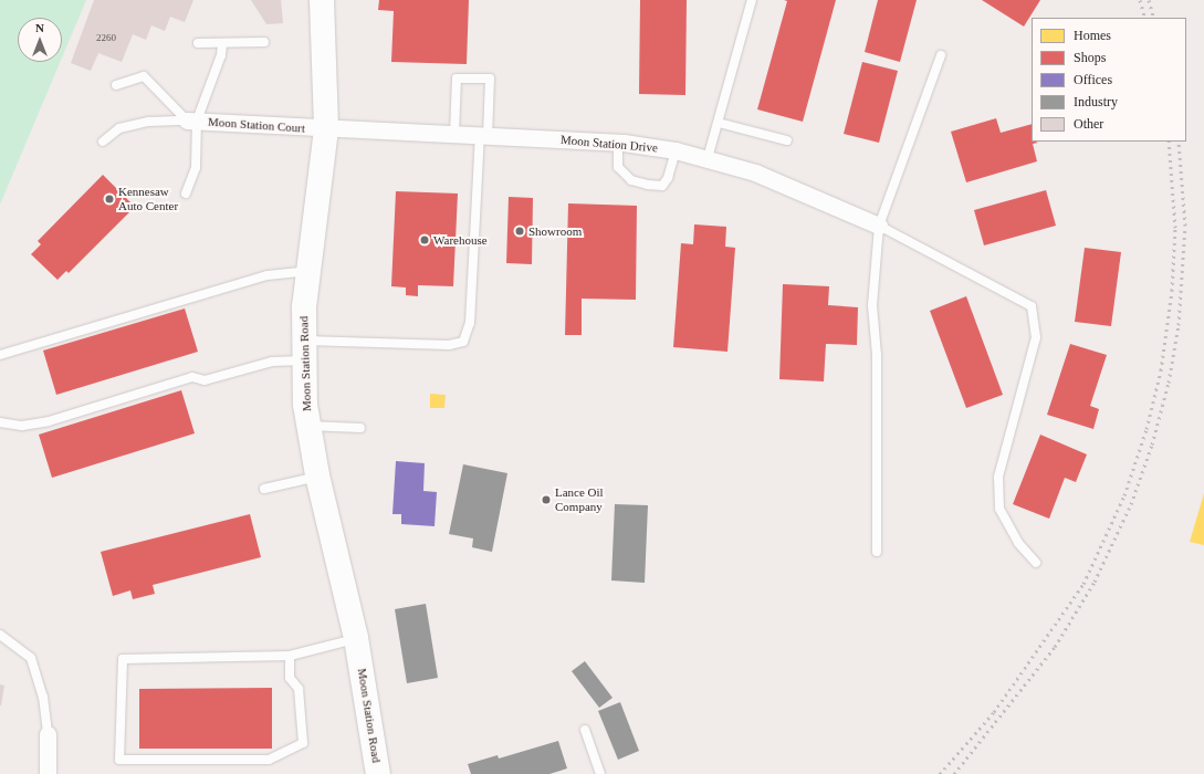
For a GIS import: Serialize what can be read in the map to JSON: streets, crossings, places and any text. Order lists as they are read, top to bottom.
{
  "streets": {
    "street": ["Moon Station Court", "Moon Station Drive", "Moon Station Road"]
  },
  "crossings": [
    ["Moon Station Court", "Moon Station Drive"],
    ["Moon Station Court", "Moon Station Road"],
    ["Moon Station Drive", "Moon Station Road"]
  ],
  "places": [
    "Kennesaw Auto Center",
    "Showroom",
    "Warehouse",
    "Lance Oil Company"
  ],
  "house_numbers": ["2260"],
  "legend": [
    "Homes",
    "Shops",
    "Offices",
    "Industry",
    "Other"
  ],
  "north": "top"
}
